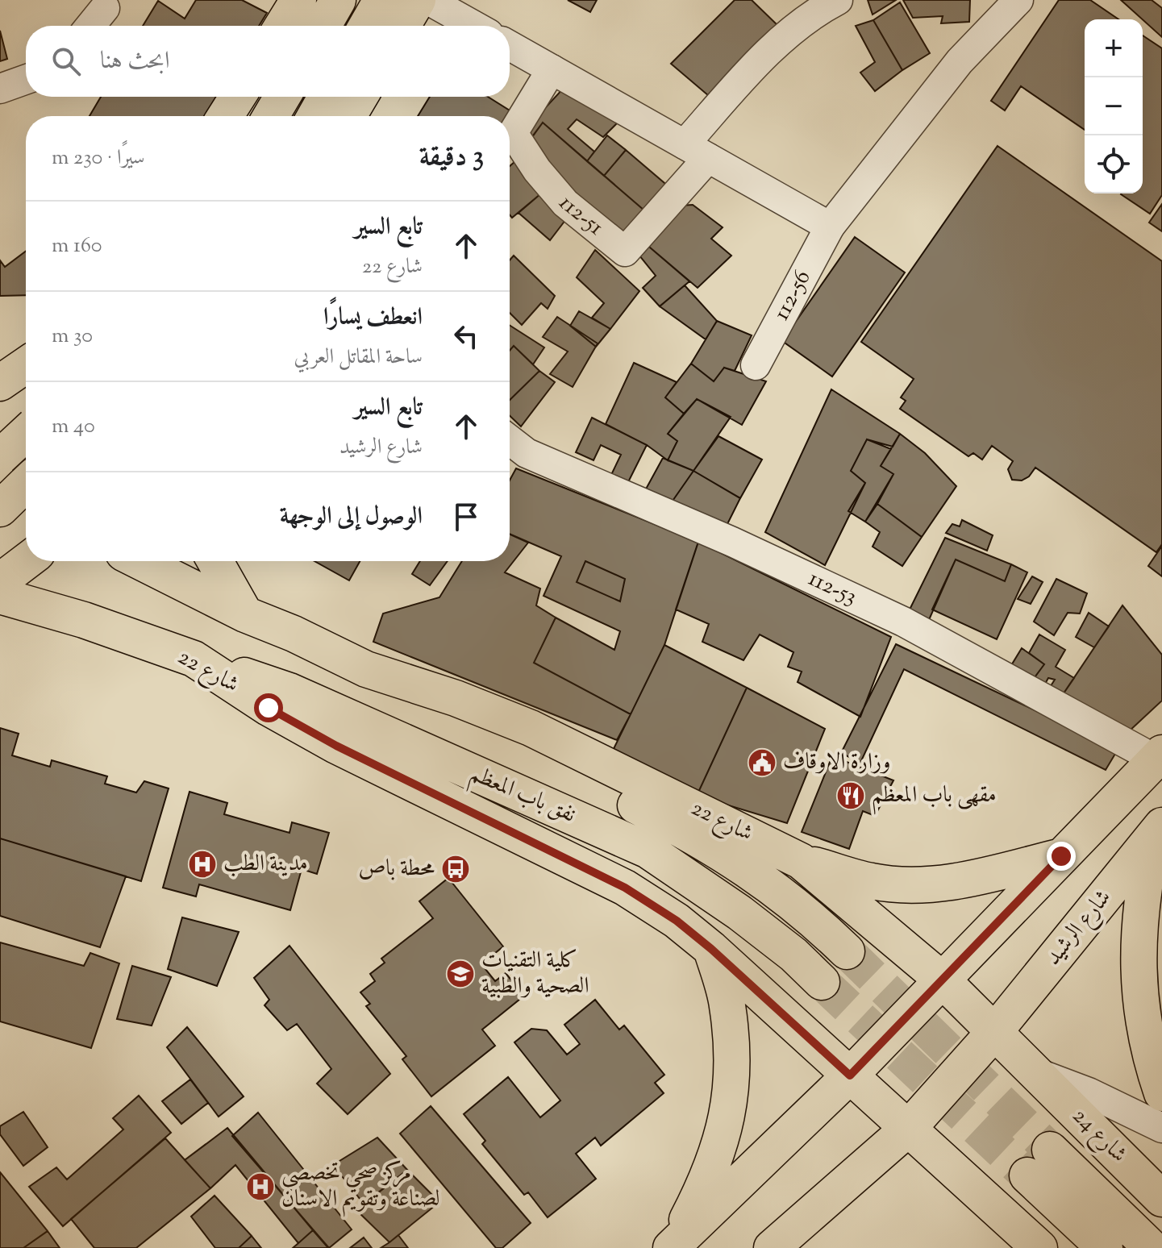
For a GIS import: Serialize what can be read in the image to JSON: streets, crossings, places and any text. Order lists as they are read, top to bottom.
{
  "streets": {
    "main road": [
      "شارع 22",
      "نفق باب المعظم",
      "شارع الرشيد",
      "شارع 24"
    ],
    "street": ["112-51", "112-56", "112-53"]
  },
  "crossings": [
    ["شارع 22", "نفق باب المعظم"],
    ["شارع 22", "شارع الرشيد"],
    ["شارع 22", "شارع 24"],
    ["شارع الرشيد", "شارع 24"]
  ],
  "places": {
    "public building": ["وزارة الاوقاف"],
    "restaurant": ["مقهى باب المعظم"],
    "hospital": ["مدينة الطب", "مركز صحي تخصصي لصناعة وتقويم الاسنان"],
    "bus stop": ["محطة باص"],
    "school or university": ["كلية التقنيات الصحية والطبية"]
  },
  "page": {
    "map_buttons": ["+", "−"],
    "search": "ابحث هنا",
    "heading": ["3 دقيقة", "سيرًا · 230 m"],
    "list": [
      ["تابع السير", "شارع 22", "160 m"],
      ["انعطف يسارًا", "ساحة المقاتل العربي", "30 m"],
      ["تابع السير", "شارع الرشيد", "40 m"],
      "الوصول إلى الوجهة"
    ]
  }
}
